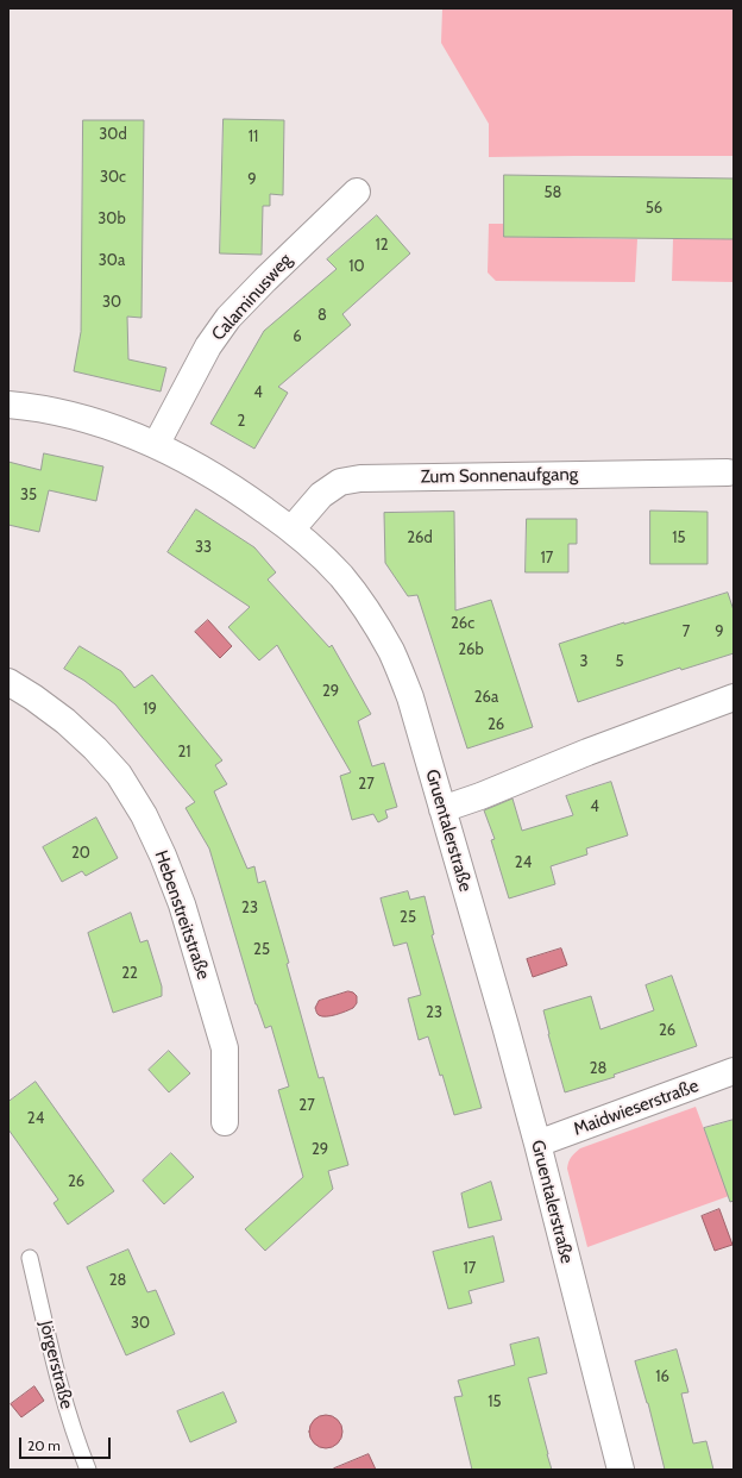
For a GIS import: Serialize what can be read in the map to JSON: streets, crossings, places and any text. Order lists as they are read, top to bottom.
{
  "streets": {
    "street": [
      "Calaminusweg",
      "Zum Sonnenaufgang",
      "Gruentalerstraße",
      "Hebenstreitstraße",
      "Maidwieserstraße"
    ],
    "lane": ["Jörgerstraße"]
  },
  "crossings": [
    ["Calaminusweg", "Gruentalerstraße"],
    ["Zum Sonnenaufgang", "Gruentalerstraße"],
    ["Gruentalerstraße", "Maidwieserstraße"]
  ],
  "house_numbers": [
    "30d",
    "11",
    "30c",
    "9",
    "58",
    "56",
    "30b",
    "12",
    "30a",
    "10",
    "30",
    "8",
    "6",
    "4",
    "2",
    "35",
    "26d",
    "15",
    "33",
    "17",
    "26c",
    "7",
    "9",
    "26b",
    "3",
    "5",
    "29",
    "26a",
    "19",
    "26",
    "21",
    "27",
    "4",
    "20",
    "24",
    "23",
    "25",
    "25",
    "22",
    "23",
    "26",
    "28",
    "27",
    "24",
    "29",
    "26",
    "17",
    "28",
    "30",
    "16",
    "15"
  ],
  "scale_bar": "20 m"
}
